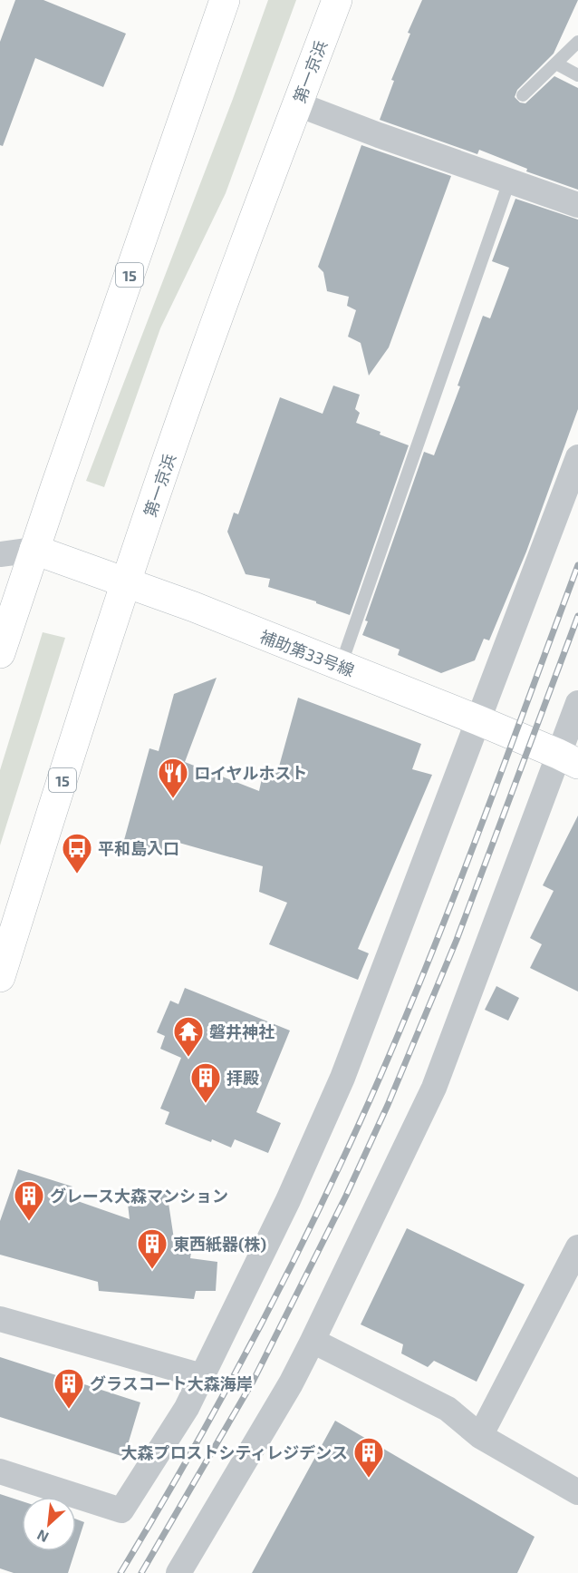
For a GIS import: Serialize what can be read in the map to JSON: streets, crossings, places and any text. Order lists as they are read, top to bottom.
{
  "streets": {
    "main road": ["第一京浜", "15", "補助第33号線"]
  },
  "crossings": [
    ["第一京浜", "補助第33号線"],
    ["15", "補助第33号線"]
  ],
  "places": {
    "restaurant": ["ロイヤルホスト"],
    "bus stop": ["平和島入口"],
    "temple": ["磐井神社"],
    "building": [
      "拝殿",
      "グレース大森マンション",
      "東西紙器(株)",
      "グラスコート大森海岸",
      "大森プロストシティレジデンス"
    ]
  },
  "north": "bottom left"
}
